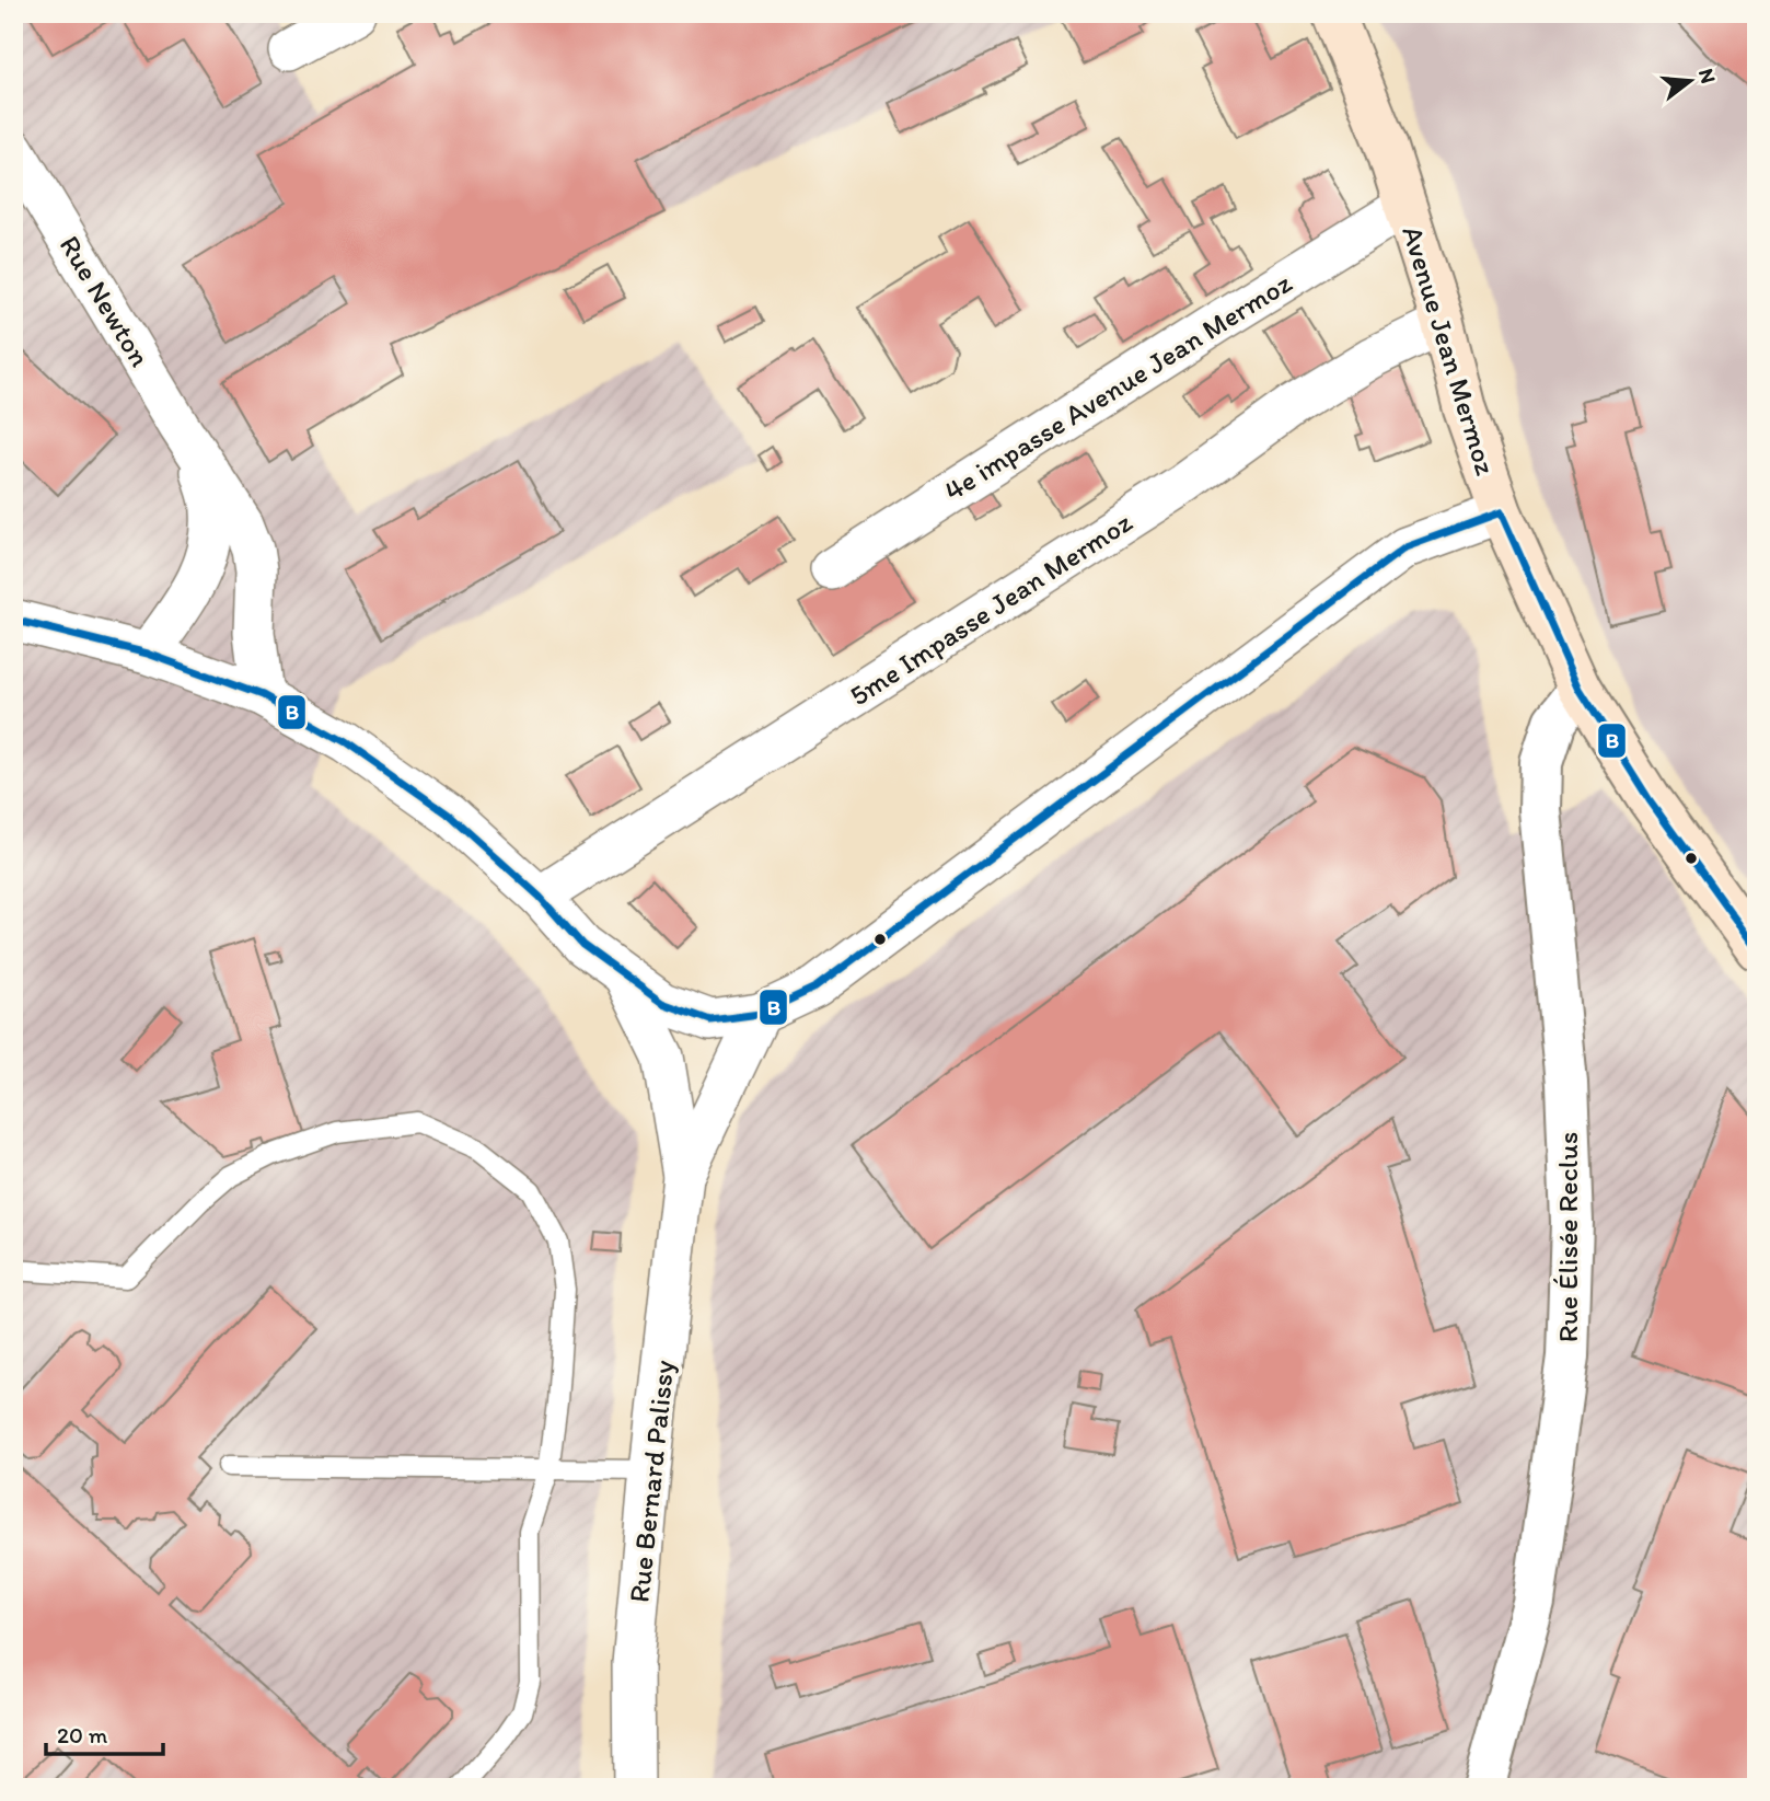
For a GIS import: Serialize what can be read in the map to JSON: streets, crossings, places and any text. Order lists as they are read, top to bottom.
{
  "streets": {
    "main road": ["Avenue Jean Mermoz"],
    "street": [
      "Rue Newton",
      "4e impasse Avenue Jean Mermoz",
      "5me Impasse Jean Mermoz",
      "Rue Élisée Reclus",
      "Rue Bernard Palissy"
    ]
  },
  "crossings": [
    ["Avenue Jean Mermoz", "4e impasse Avenue Jean Mermoz"],
    ["Avenue Jean Mermoz", "5me Impasse Jean Mermoz"],
    ["Avenue Jean Mermoz", "Rue Élisée Reclus"]
  ],
  "lines": ["transit line B"],
  "scale_bar": "20 m",
  "north": "right"
}
